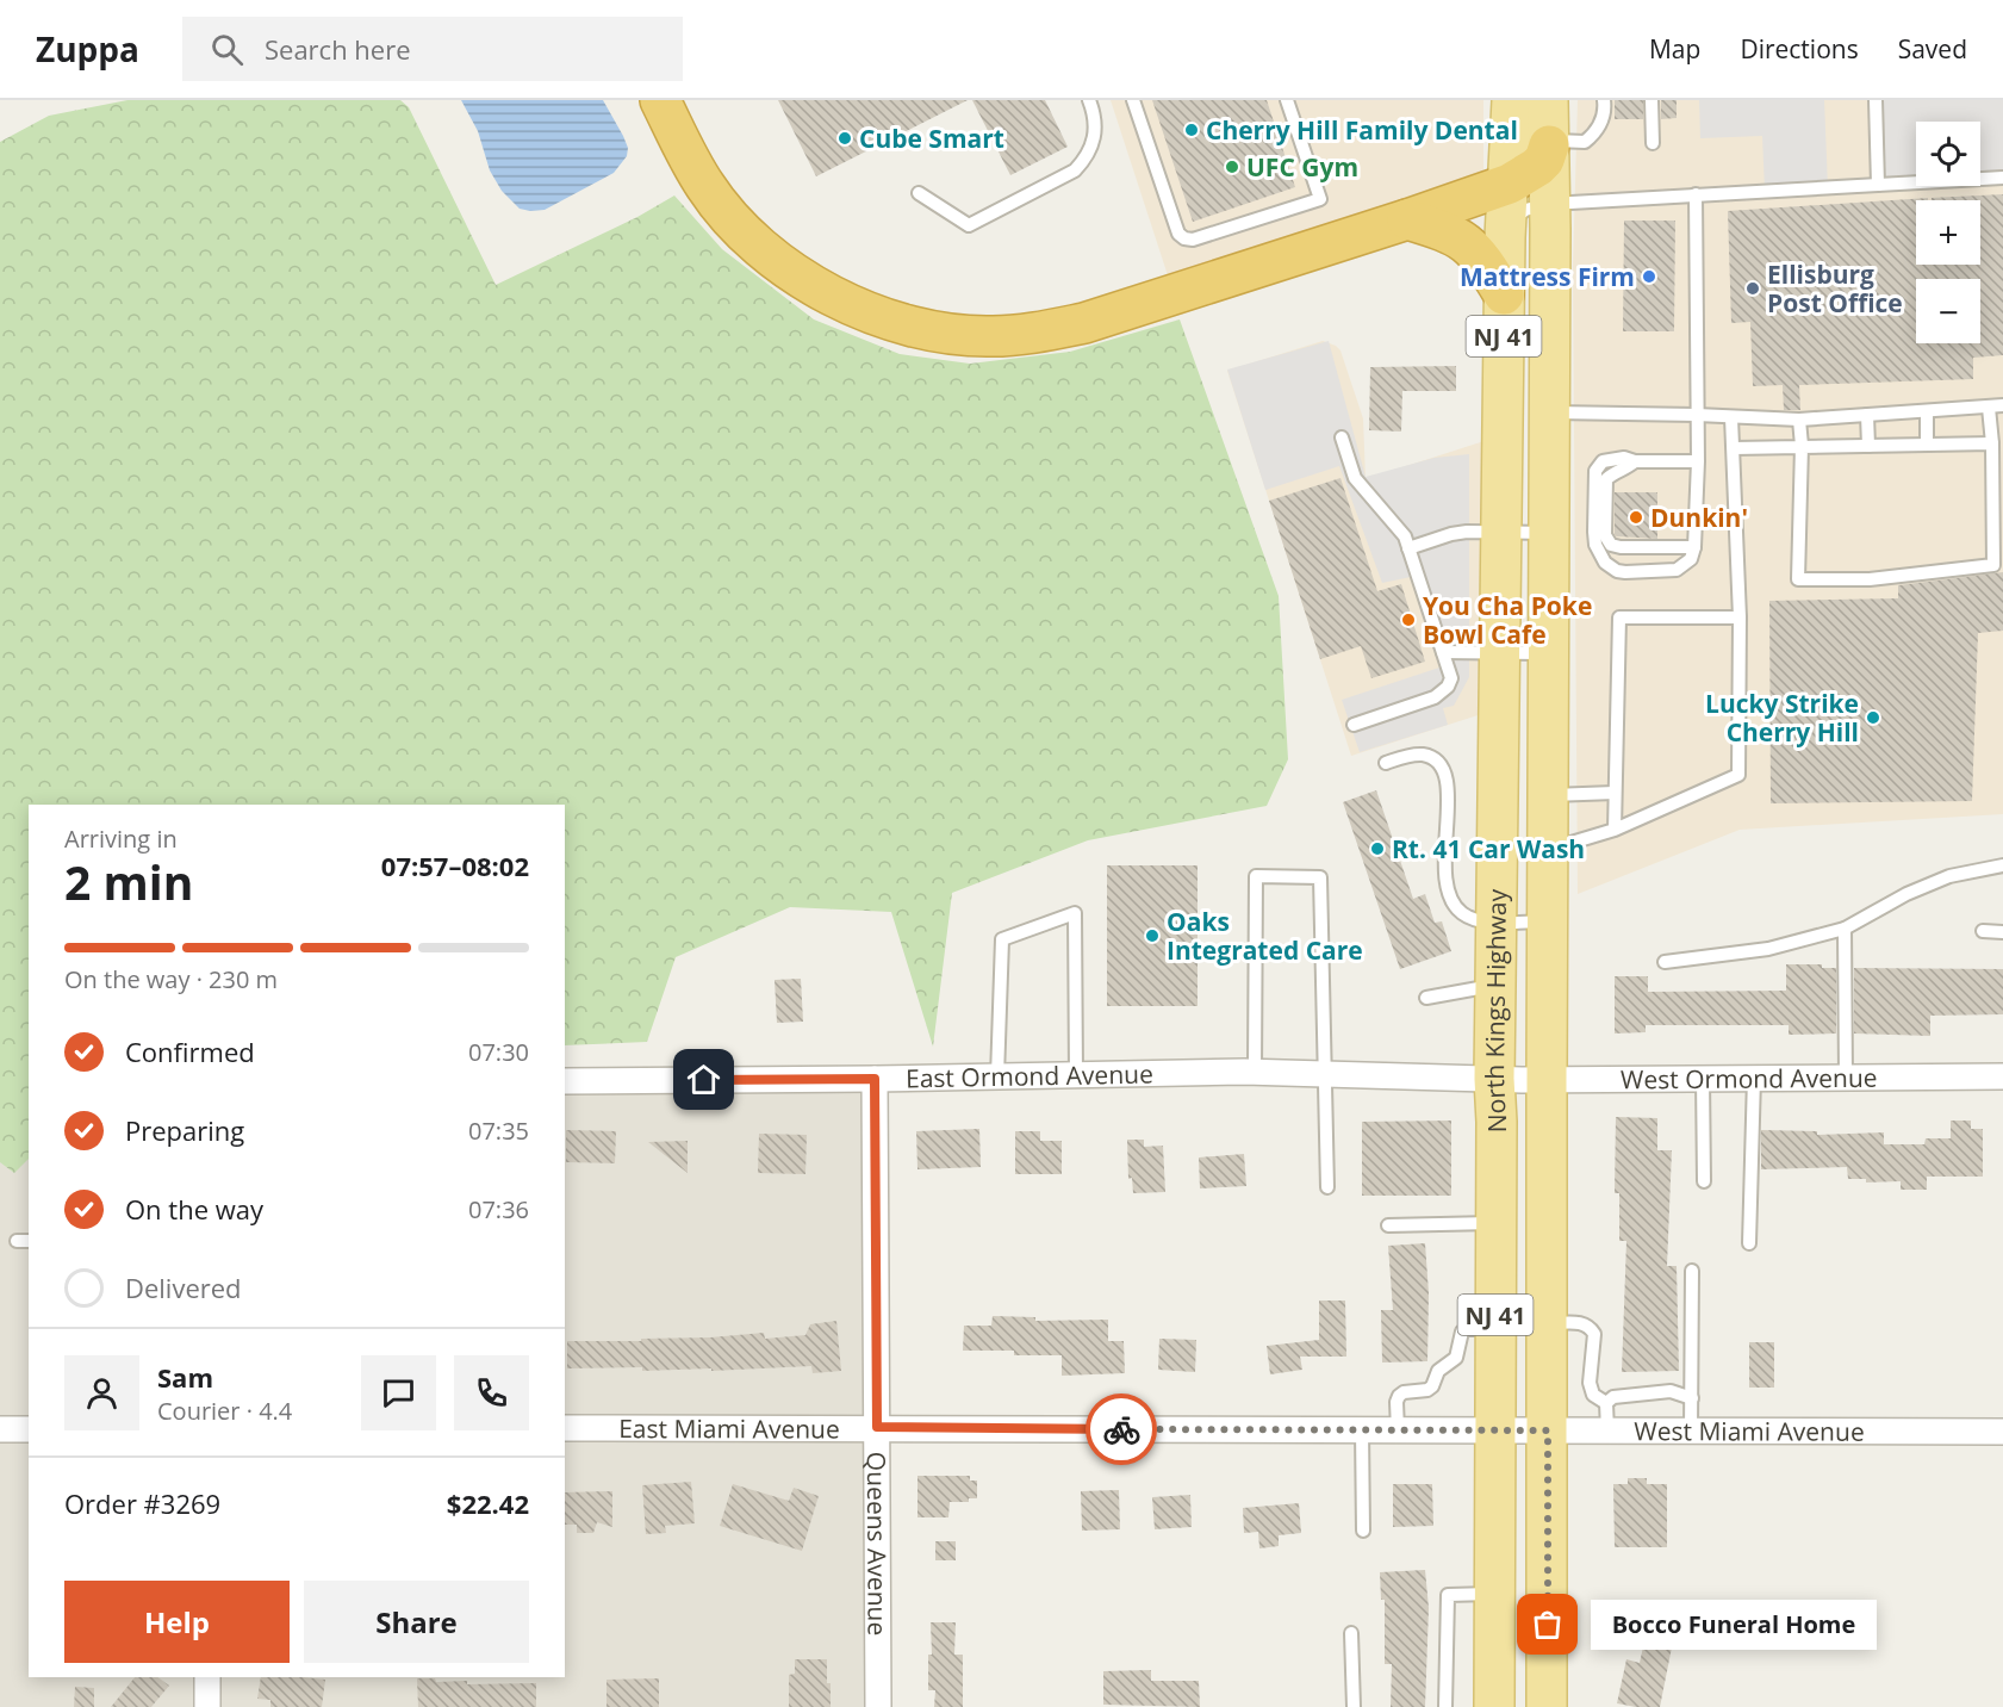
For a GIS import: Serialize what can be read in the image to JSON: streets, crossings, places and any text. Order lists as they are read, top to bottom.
{
  "streets": {
    "main road": ["NJ 41", "North Kings Highway"],
    "street": [
      "East Ormond Avenue",
      "West Ormond Avenue",
      "East Miami Avenue",
      "West Miami Avenue",
      "Queens Avenue"
    ]
  },
  "crossings": [
    ["North Kings Highway", "East Ormond Avenue"],
    ["North Kings Highway", "West Ormond Avenue"],
    ["North Kings Highway", "East Miami Avenue"],
    ["North Kings Highway", "West Miami Avenue"],
    ["East Ormond Avenue", "West Ormond Avenue"],
    ["East Ormond Avenue", "Queens Avenue"],
    ["East Miami Avenue", "West Miami Avenue"],
    ["East Miami Avenue", "Queens Avenue"]
  ],
  "places": [
    "Cherry Hill Family Dental",
    "Cube Smart",
    "UFC Gym",
    "Mattress Firm",
    "Ellisburg Post Office",
    "Dunkin'",
    "You Cha Poke Bowl Cafe",
    "Lucky Strike Cherry Hill",
    "Rt. 41 Car Wash",
    "Oaks Integrated Care",
    "Bocco Funeral Home"
  ],
  "page": {
    "header": "Zuppa",
    "search": "Search here",
    "nav": ["Map", "Directions", "Saved"],
    "map_buttons": ["+", "−"],
    "heading": ["2 min", "Arriving in", "07:57–08:02"],
    "panel": [
      "Sam",
      "Courier · 4.4",
      "Order #3269",
      "$22.42"
    ],
    "bar": "On the way · 230 m",
    "list": [
      ["Confirmed", "07:30"],
      ["Preparing", "07:35"],
      ["On the way", "07:36"],
      "Delivered"
    ],
    "buttons": ["Help", "Share"],
    "bubble": "Bocco Funeral Home"
  }
}
